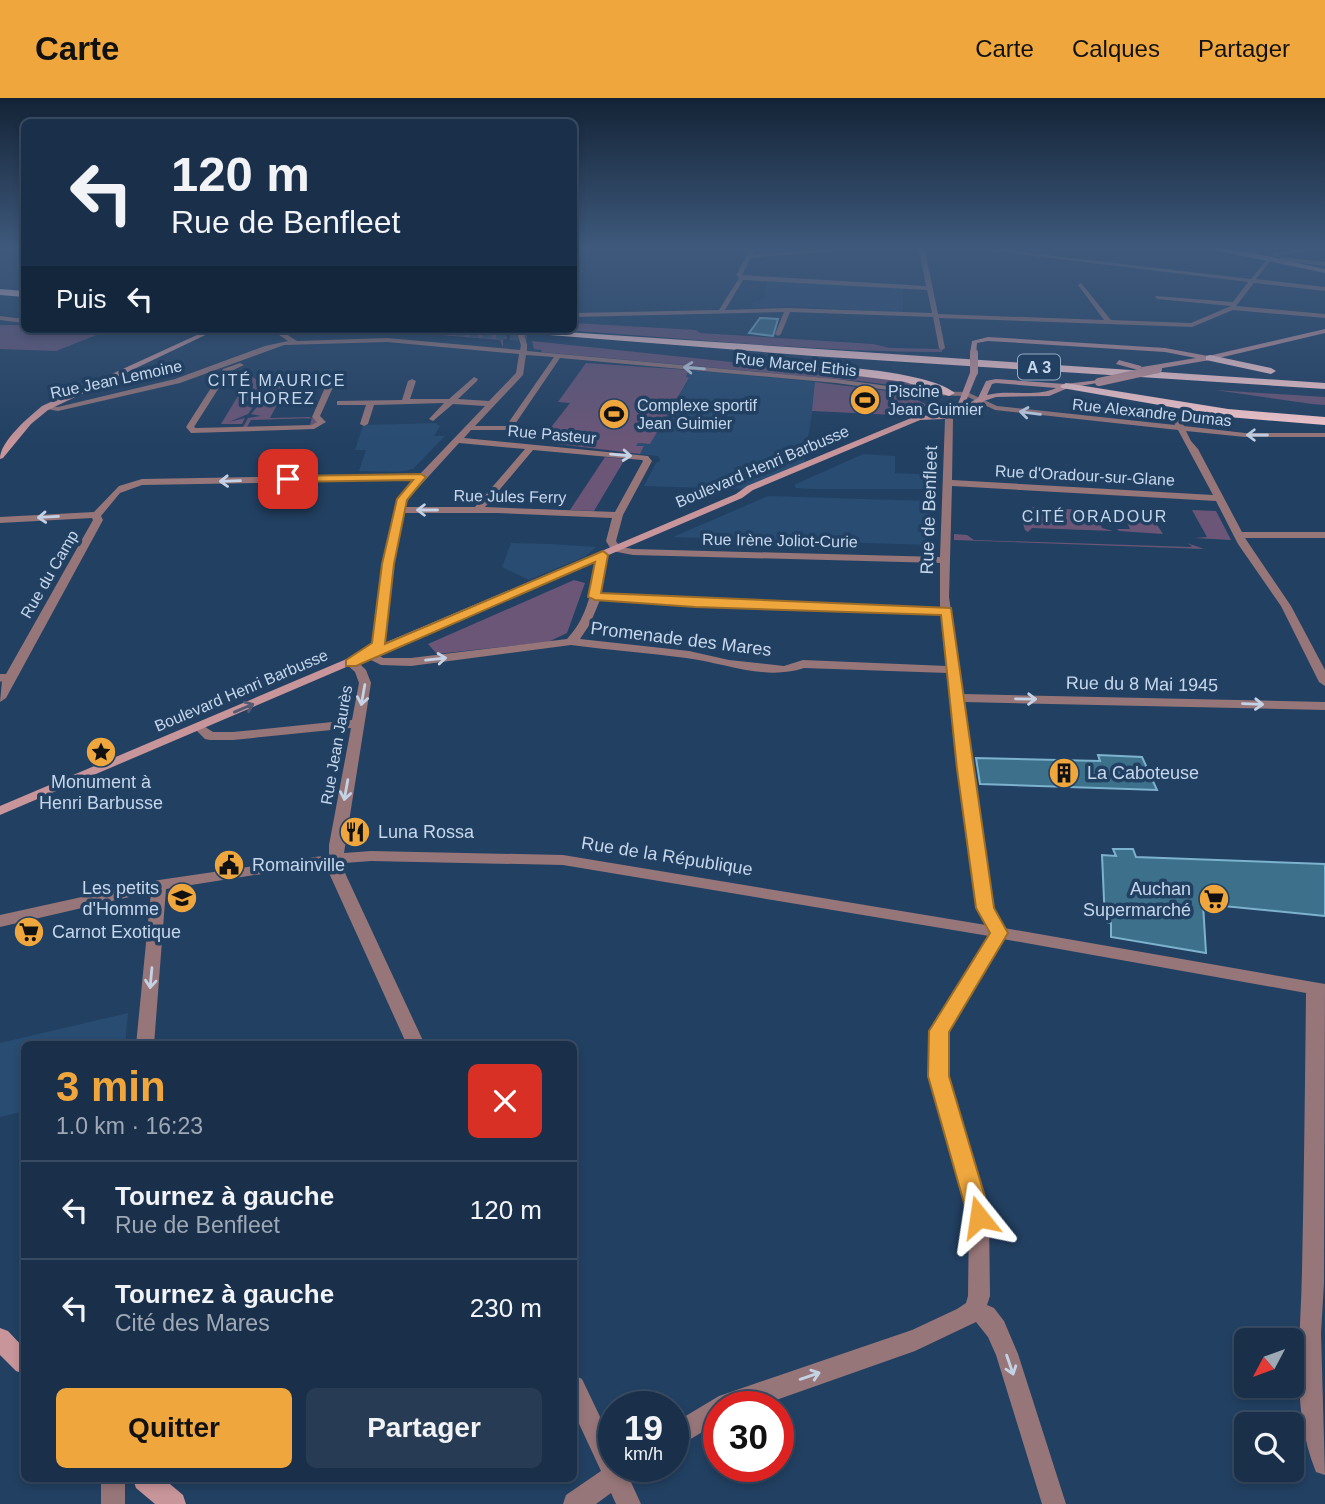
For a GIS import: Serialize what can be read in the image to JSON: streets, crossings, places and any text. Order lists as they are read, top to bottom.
{
  "streets": {
    "highway": ["A 3"],
    "street": [
      "Rue Marcel Ethis",
      "Rue Jean Lemoine",
      "Rue Alexandre Dumas",
      "Rue Pasteur",
      "Boulevard Henri Barbusse",
      "Rue d'Oradour-sur-Glane",
      "Rue Jules Ferry",
      "Rue de Benfleet",
      "Rue Irène Joliot-Curie",
      "Rue du Camp",
      "Promenade des Mares",
      "Rue du 8 Mai 1945",
      "Rue Jean Jaurès",
      "Rue de la République"
    ]
  },
  "crossings": [
    ["Rue Marcel Ethis", "A 3"],
    ["Rue Marcel Ethis", "Rue Jean Lemoine"],
    ["Rue Marcel Ethis", "Rue Alexandre Dumas"],
    ["Rue Marcel Ethis", "Boulevard Henri Barbusse"],
    ["Rue Marcel Ethis", "Rue Jean Jaurès"],
    ["A 3", "Rue Jean Lemoine"],
    ["A 3", "Rue Jean Jaurès"],
    ["Rue Jean Lemoine", "Rue Jean Jaurès"],
    ["Rue Alexandre Dumas", "Boulevard Henri Barbusse"],
    ["Rue Pasteur", "Rue Jules Ferry"],
    ["Rue Pasteur", "Rue Jean Jaurès"],
    ["Boulevard Henri Barbusse", "Rue de Benfleet"],
    ["Boulevard Henri Barbusse", "Rue Irène Joliot-Curie"],
    ["Boulevard Henri Barbusse", "Promenade des Mares"],
    ["Boulevard Henri Barbusse", "Rue Jean Jaurès"],
    ["Rue d'Oradour-sur-Glane", "Rue de Benfleet"],
    ["Rue Jules Ferry", "Rue Jean Jaurès"],
    ["Rue de Benfleet", "Rue Irène Joliot-Curie"],
    ["Rue de Benfleet", "Promenade des Mares"],
    ["Rue de Benfleet", "Rue du 8 Mai 1945"],
    ["Rue de Benfleet", "Rue de la République"],
    ["Rue du Camp", "Rue Jean Jaurès"],
    ["Rue Jean Jaurès", "Rue de la République"]
  ],
  "one_way": ["Rue du 8 Mai 1945"],
  "districts": ["CITÉ MAURICE THOREZ", "CITÉ ORADOUR"],
  "places": {
    "sports": ["Piscine Jean Guimier", "Complexe sportif Jean Guimier"],
    "place": ["Monument à Henri Barbusse"],
    "building": ["La Caboteuse"],
    "restaurant": ["Luna Rossa"],
    "public building": ["Romainville"],
    "school or university": ["Les petits d'Homme"],
    "supermarket": ["Auchan Supermarché", "Carnot Exotique"]
  },
  "north": "bottom left",
  "page": {
    "header": "Carte",
    "nav": ["Carte", "Calques", "Partager"],
    "turn": ["120 m", "Rue de Benfleet"],
    "then": "Puis",
    "heading": ["3 min", "1.0 km · 16:23"],
    "list": [
      {
        "name": "Tournez à gauche",
        "note": "Rue de Benfleet",
        "value": "120 m"
      },
      {
        "name": "Tournez à gauche",
        "note": "Cité des Mares",
        "value": "230 m"
      }
    ],
    "buttons": ["Quitter", "Partager"],
    "speed": "19 km/h",
    "limit": "30"
  }
}
